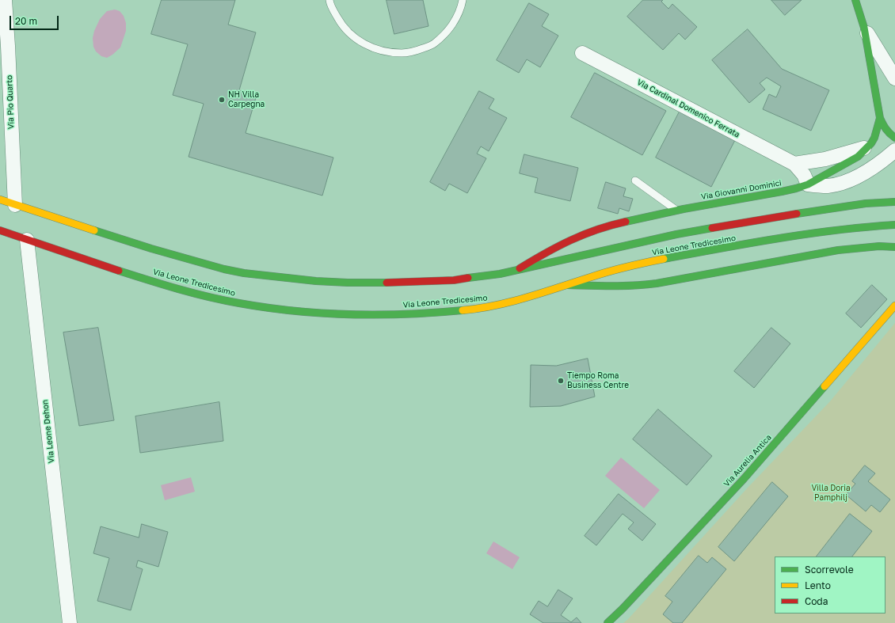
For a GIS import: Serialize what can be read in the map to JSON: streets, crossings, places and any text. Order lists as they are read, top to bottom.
{
  "streets": {
    "main road": ["Via Giovanni Dominici", "Via Leone Tredicesimo", "Via Aurelia Antica"],
    "street": ["Via Pio Quarto", "Via Cardinal Domenico Ferrata", "Via Leone Dehon"]
  },
  "crossings": [
    ["Via Pio Quarto", "Via Leone Tredicesimo"],
    ["Via Giovanni Dominici", "Via Leone Tredicesimo"],
    ["Via Leone Tredicesimo", "Via Leone Dehon"]
  ],
  "parks": ["Villa Doria Pamphilj"],
  "places": ["NH Villa Carpegna", "Tiempo Roma Business Centre"],
  "legend": ["Scorrevole", "Lento", "Coda"],
  "scale_bar": "20 m"
}
